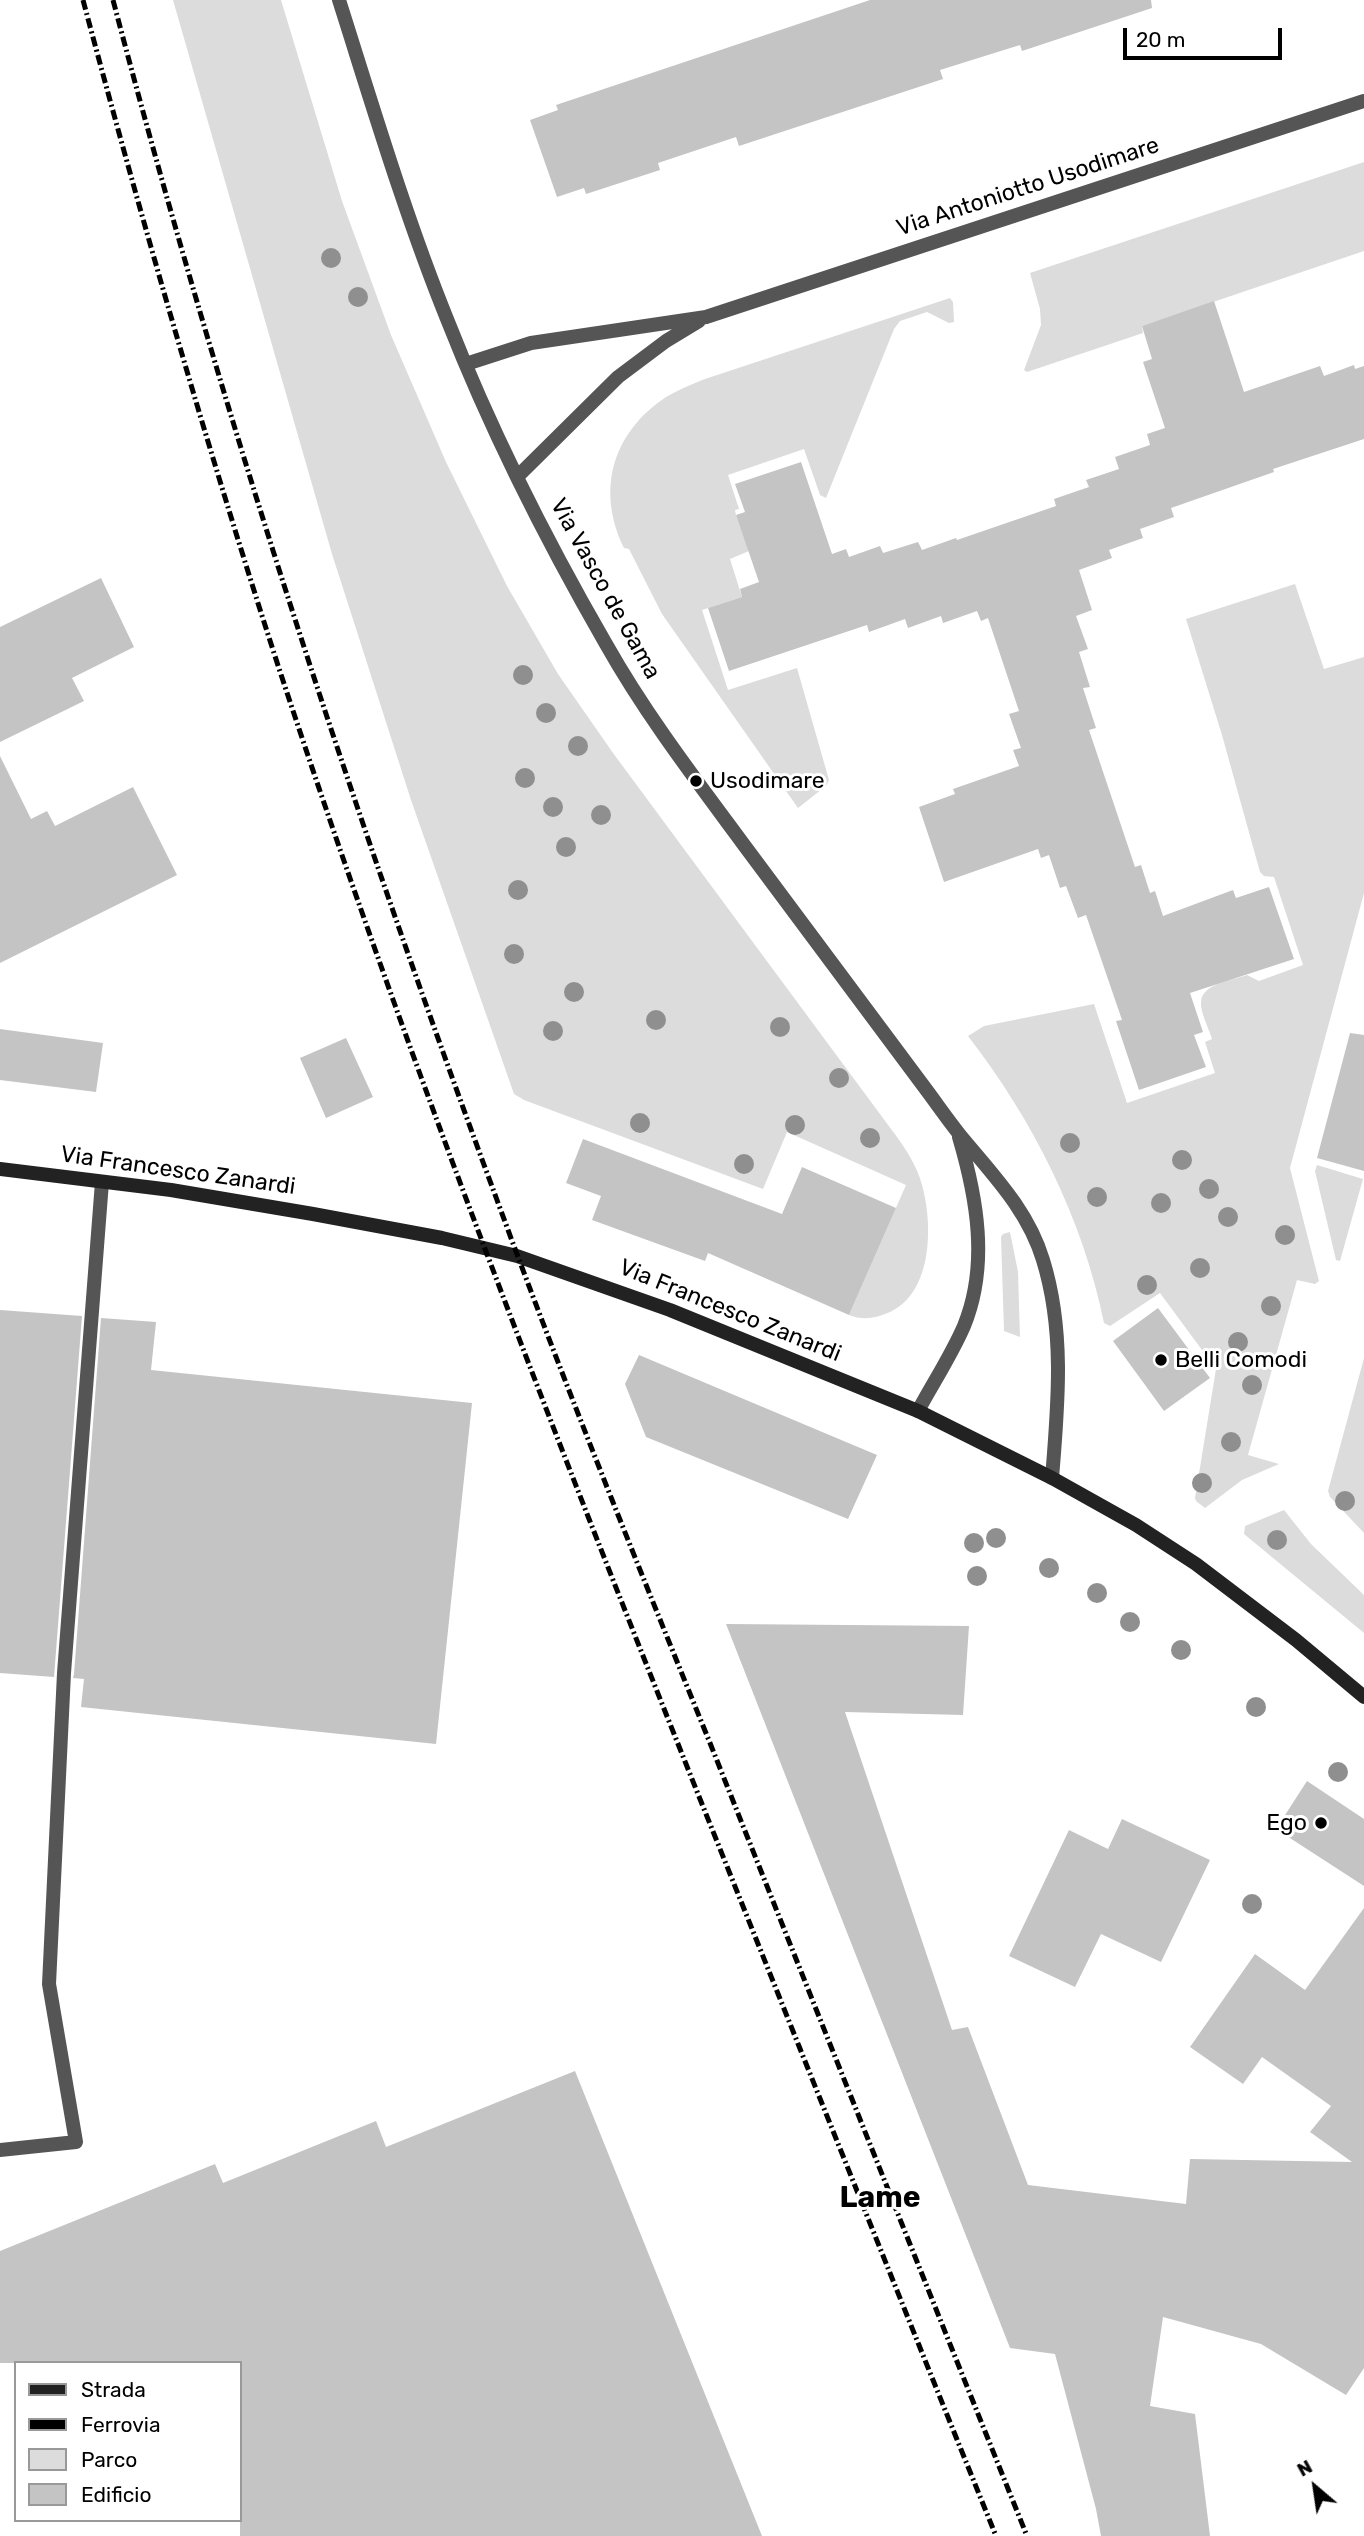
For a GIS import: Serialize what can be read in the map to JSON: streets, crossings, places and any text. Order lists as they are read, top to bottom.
{
  "streets": {
    "main road": ["Via Francesco Zanardi"],
    "street": ["Via Antoniotto Usodimare", "Via Vasco de Gama"]
  },
  "crossings": [
    ["Via Antoniotto Usodimare", "Via Vasco de Gama"],
    ["Via Vasco de Gama", "Via Francesco Zanardi"]
  ],
  "districts": ["Lame"],
  "places": ["Usodimare", "Belli Comodi", "Ego"],
  "legend": [
    "Strada",
    "Ferrovia",
    "Parco",
    "Edificio"
  ],
  "scale_bar": "20 m",
  "north": "top left"
}
